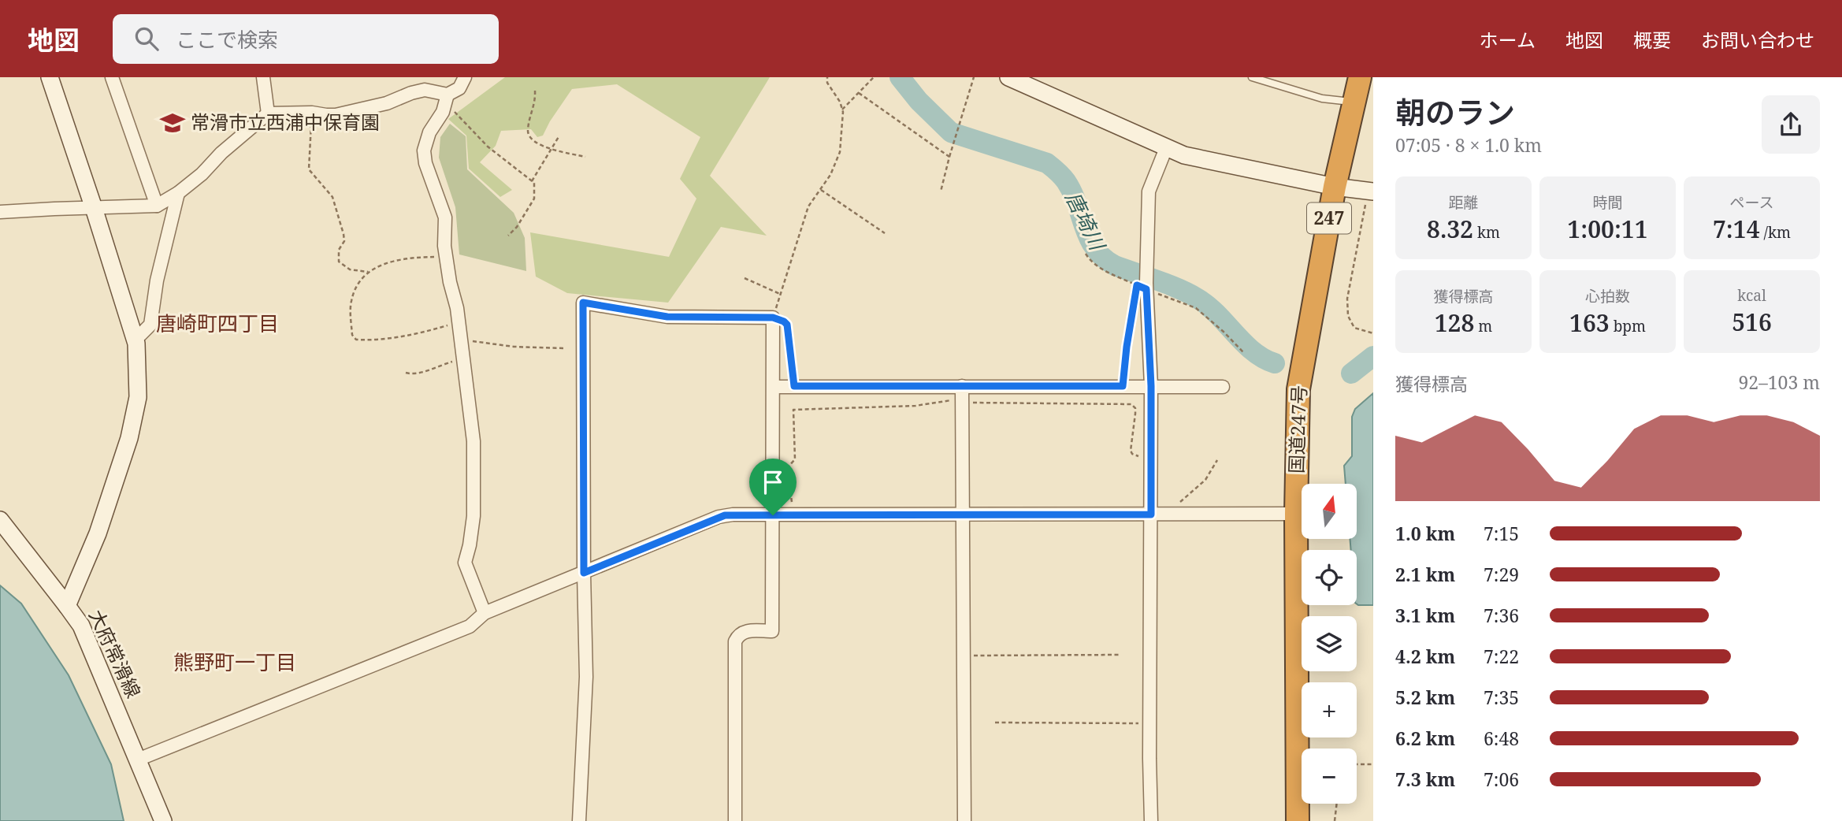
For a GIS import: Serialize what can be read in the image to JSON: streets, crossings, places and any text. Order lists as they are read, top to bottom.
{
  "streets": {
    "highway": ["247", "国道247号"],
    "street": ["大府常滑線"]
  },
  "districts": ["唐崎町四丁目", "熊野町一丁目"],
  "water": ["唐埼川"],
  "places": {
    "school or university": ["常滑市立西浦中保育園"]
  },
  "north": "top",
  "page": {
    "header": "地図",
    "search": "ここで検索",
    "nav": [
      "ホーム",
      "地図",
      "概要",
      "お問い合わせ"
    ],
    "heading": ["朝のラン", "07:05 · 8 × 1.0 km"],
    "stats": [
      ["距離", "8.32 km"],
      ["時間", "1:00:11"],
      ["ペース", "7:14 /km"],
      ["獲得標高", "128 m"],
      ["心拍数", "163 bpm"],
      ["kcal", "516"]
    ],
    "chart": ["獲得標高", "92–103 m"],
    "map_buttons": ["+", "−"],
    "list": [
      {
        "name": "1.0 km",
        "note": "7:15"
      },
      {
        "name": "2.1 km",
        "note": "7:29"
      },
      {
        "name": "3.1 km",
        "note": "7:36"
      },
      {
        "name": "4.2 km",
        "note": "7:22"
      },
      {
        "name": "5.2 km",
        "note": "7:35"
      },
      {
        "name": "6.2 km",
        "note": "6:48"
      },
      {
        "name": "7.3 km",
        "note": "7:06"
      }
    ]
  }
}
